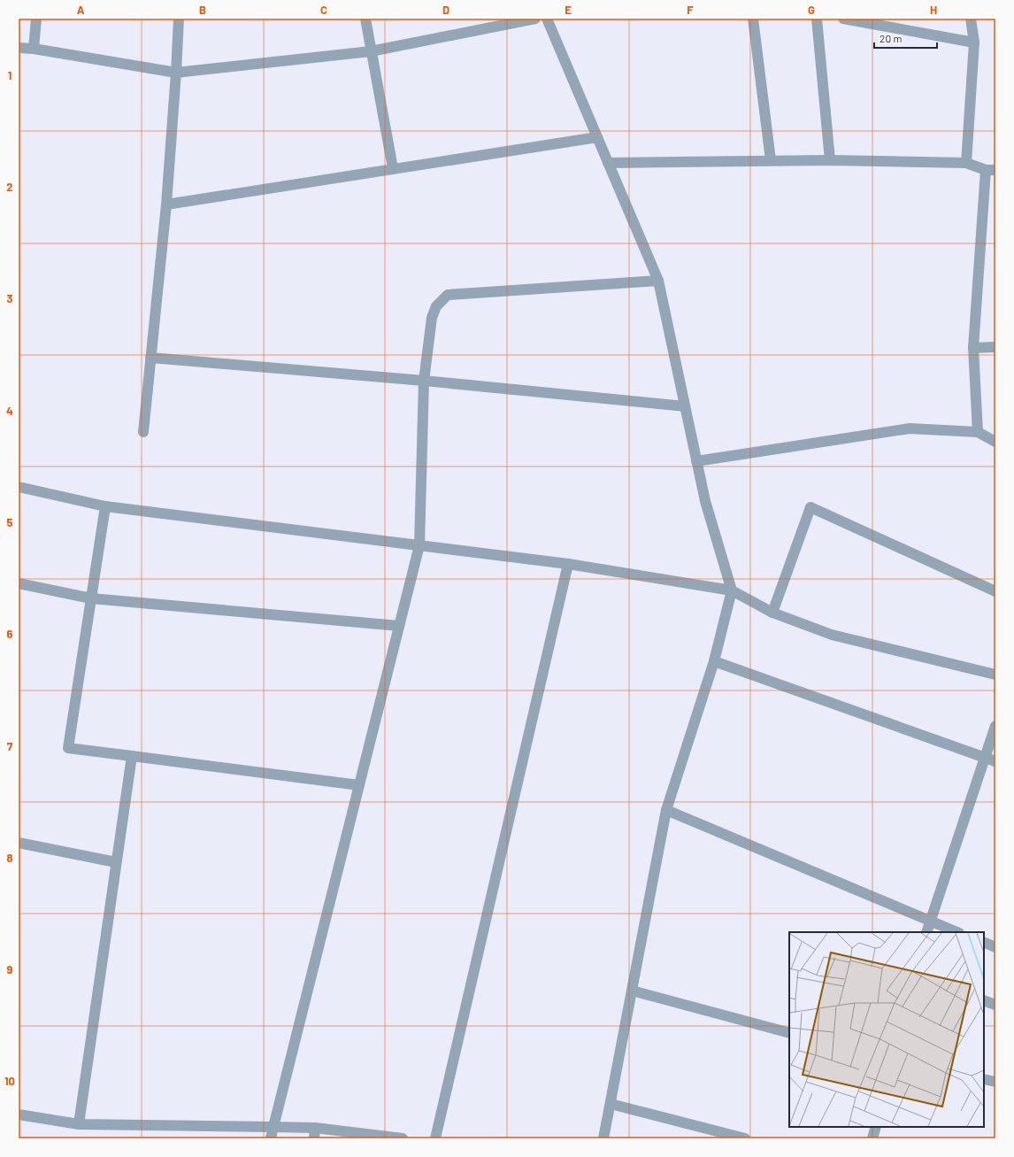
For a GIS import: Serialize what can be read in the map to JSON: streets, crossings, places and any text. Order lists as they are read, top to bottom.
{
  "scale_bar": "20 m",
  "grid": {
    "columns": [
      "A",
      "B",
      "C",
      "D",
      "E",
      "F",
      "G",
      "H"
    ],
    "rows": [
      "1",
      "2",
      "3",
      "4",
      "5",
      "6",
      "7",
      "8",
      "9",
      "10"
    ]
  }
}
